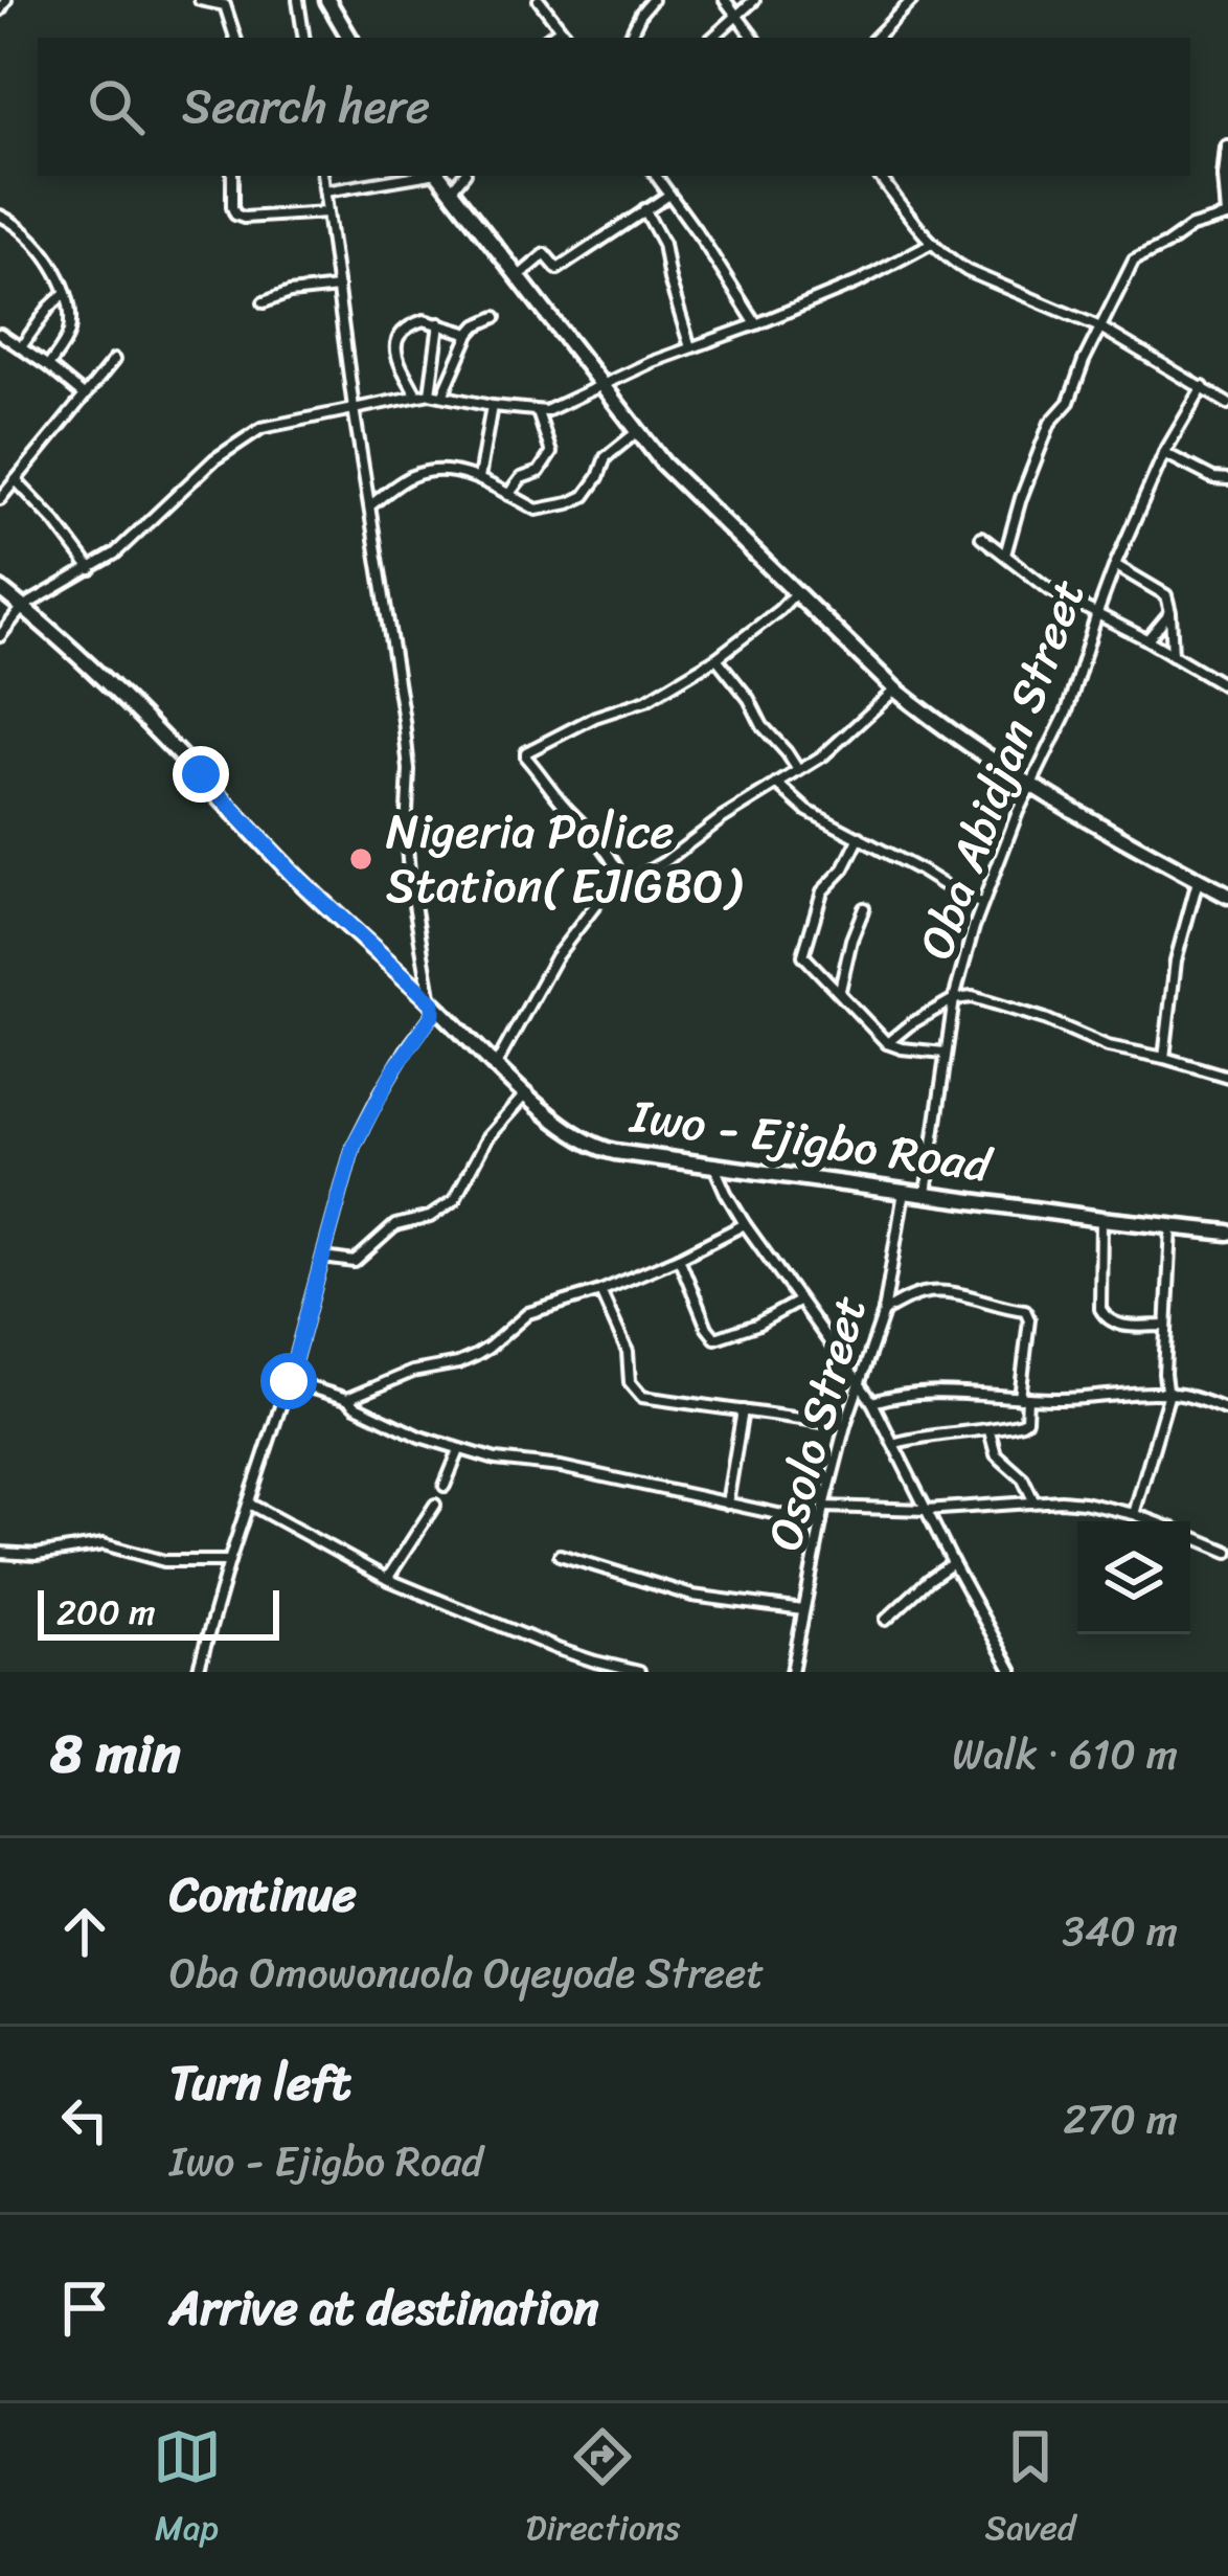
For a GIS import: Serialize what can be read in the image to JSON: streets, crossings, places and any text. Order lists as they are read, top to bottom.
{
  "streets": {
    "main road": ["Iwo - Ejigbo Road"],
    "street": ["Oba Abidjan Street", "Osolo Street"]
  },
  "crossings": [
    ["Oba Abidjan Street", "Iwo - Ejigbo Road"],
    ["Iwo - Ejigbo Road", "Osolo Street"]
  ],
  "places": ["Nigeria Police Station( EJIGBO)"],
  "scale_bar": "200 m",
  "page": {
    "search": "Search here",
    "scale": "200 m",
    "heading": ["8 min", "Walk · 610 m"],
    "list": [
      ["Continue", "Oba Omowonuola Oyeyode Street", "340 m"],
      ["Turn left", "Iwo - Ejigbo Road", "270 m"],
      "Arrive at destination"
    ],
    "nav": ["Map", "Directions", "Saved"]
  }
}
